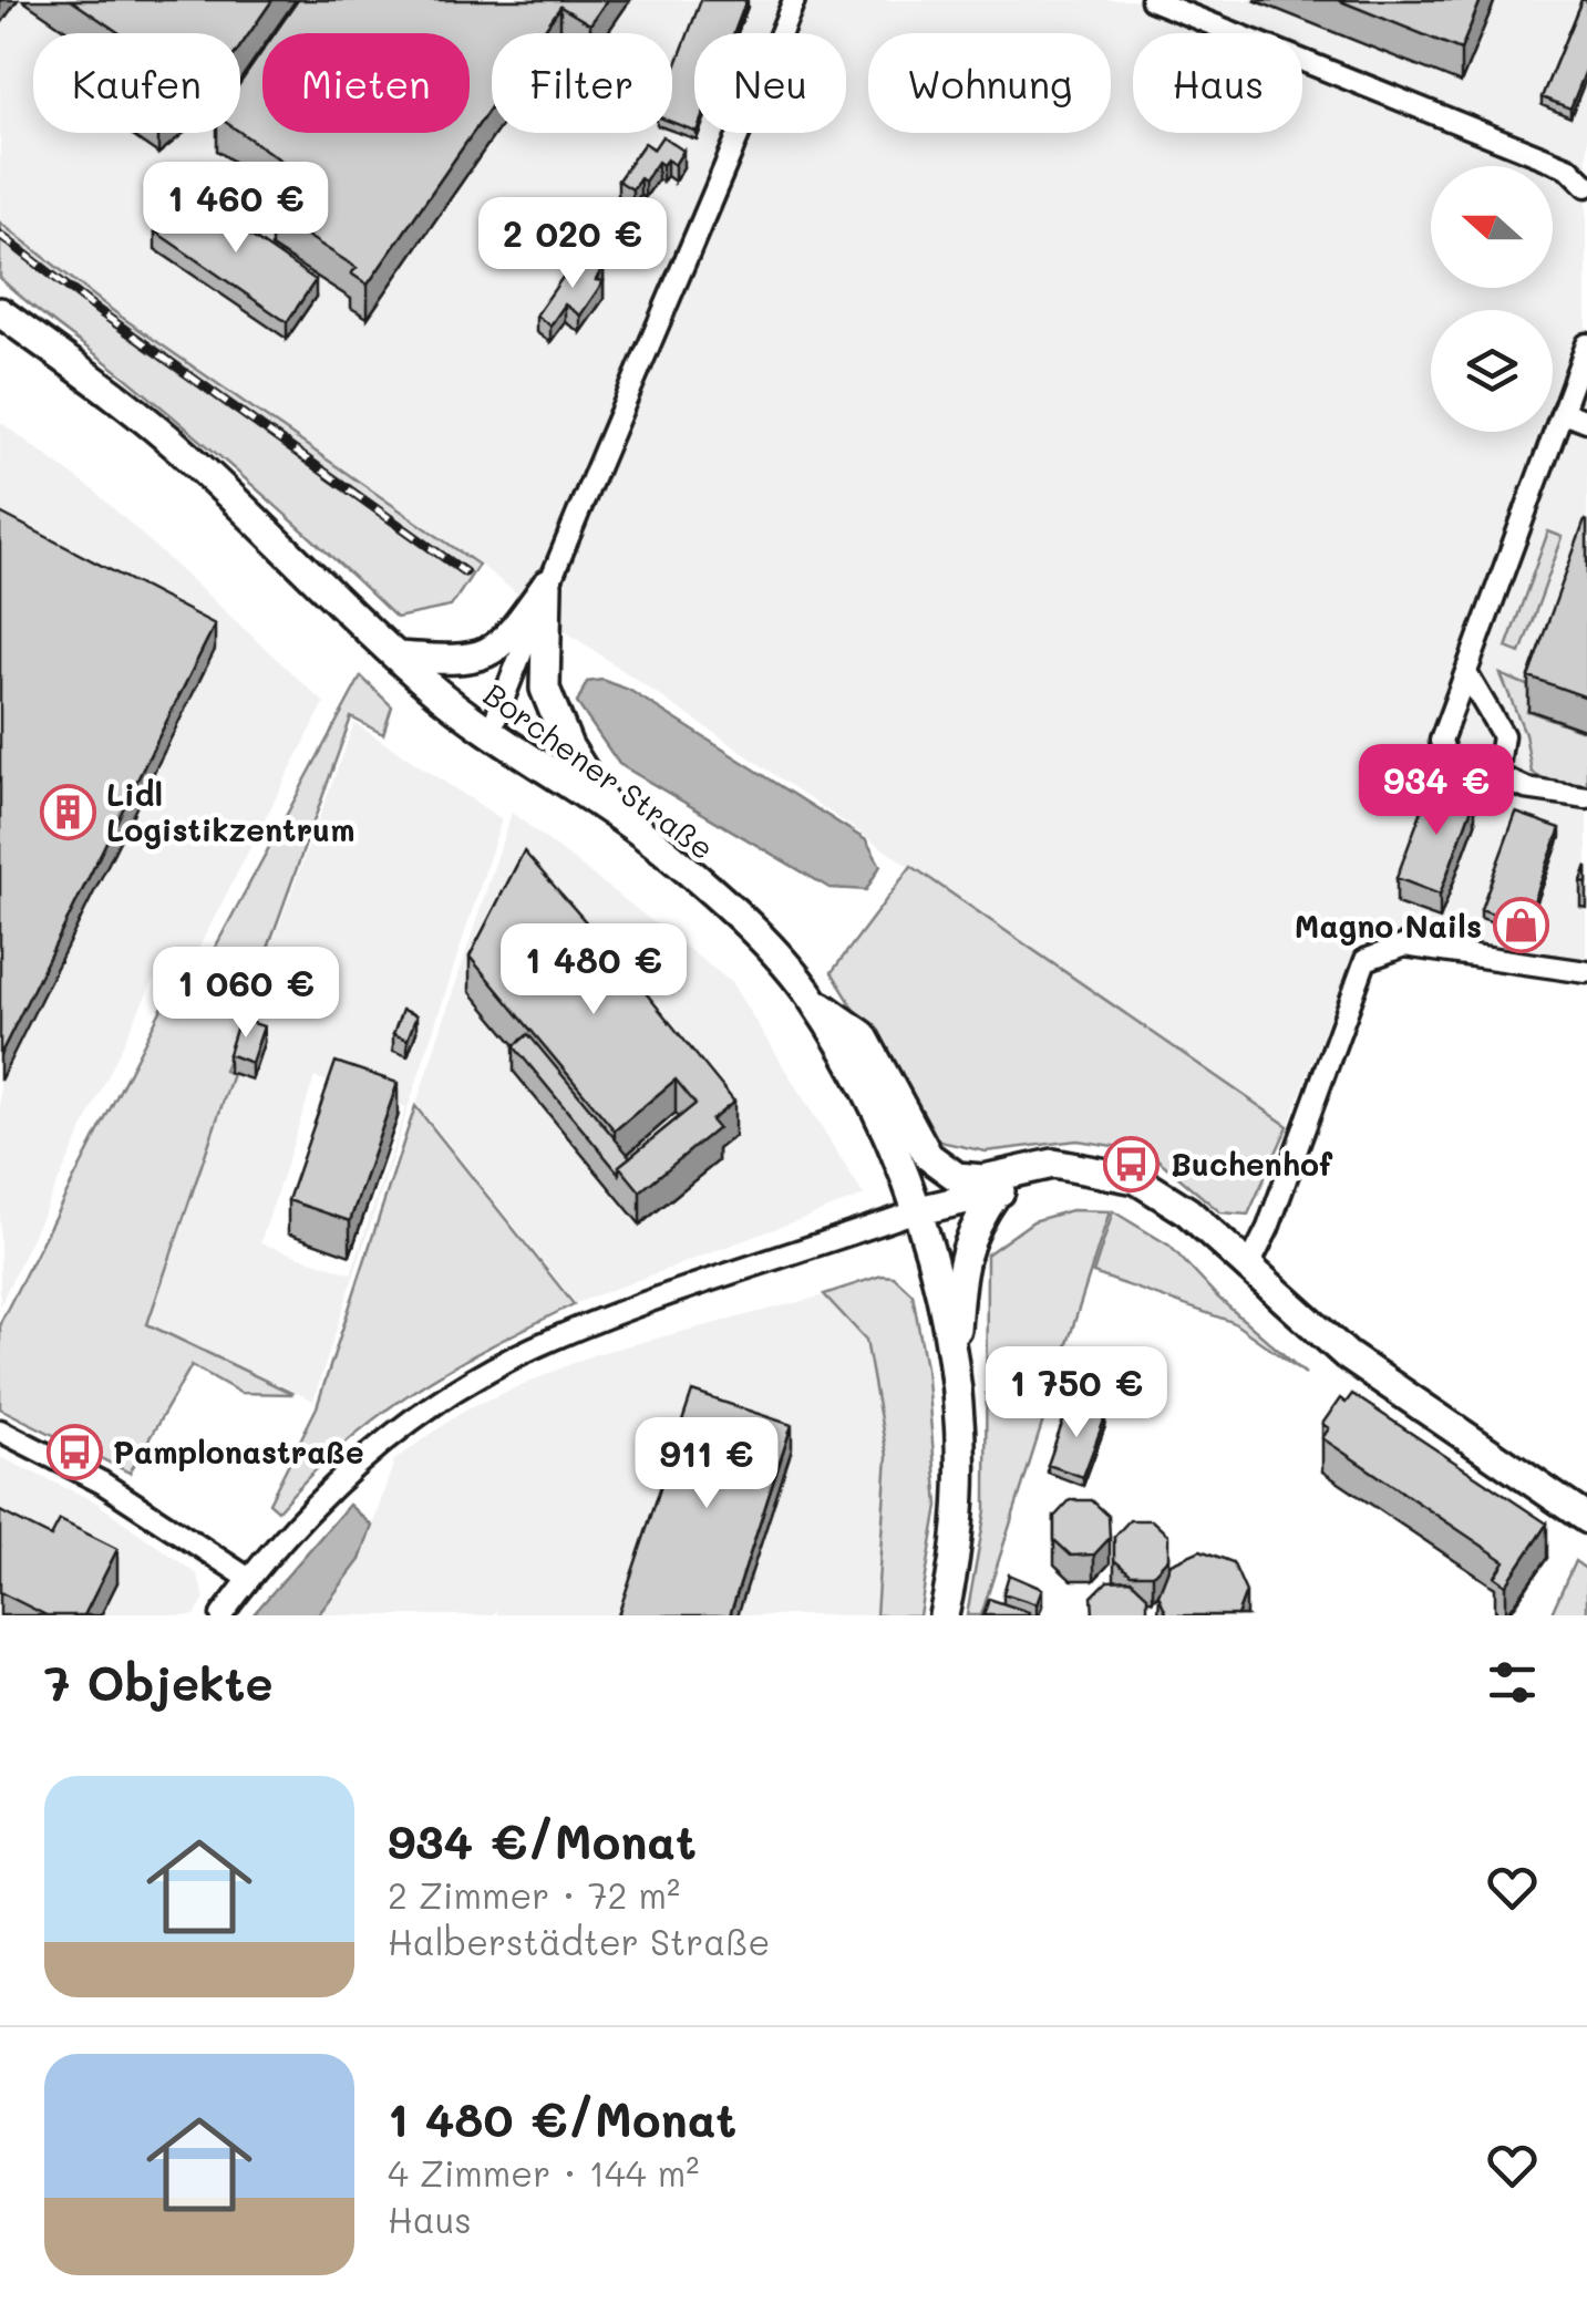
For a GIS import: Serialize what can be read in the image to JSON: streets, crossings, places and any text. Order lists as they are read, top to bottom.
{
  "streets": {
    "main road": ["Borchener Straße"]
  },
  "places": {
    "building": ["Lidl Logistikzentrum"],
    "shop": ["Magno Nails"],
    "bus stop": ["Buchenhof", "Pamplonastraße"]
  },
  "north": "left",
  "page": {
    "chip": [
      "Kaufen",
      "Mieten",
      "Filter",
      "Neu",
      "Wohnung",
      "Haus"
    ],
    "price": [
      "1 460 €",
      "2 020 €",
      "934 €",
      "1 480 €",
      "1 060 €",
      "1 750 €",
      "911 €"
    ],
    "heading": "7 Objekte",
    "list": [
      {
        "name": "934 €/Monat",
        "note": "2 Zimmer · 72 m² · Halberstädter Straße"
      },
      {
        "name": "1 480 €/Monat",
        "note": "4 Zimmer · 144 m² · Haus"
      }
    ]
  }
}
